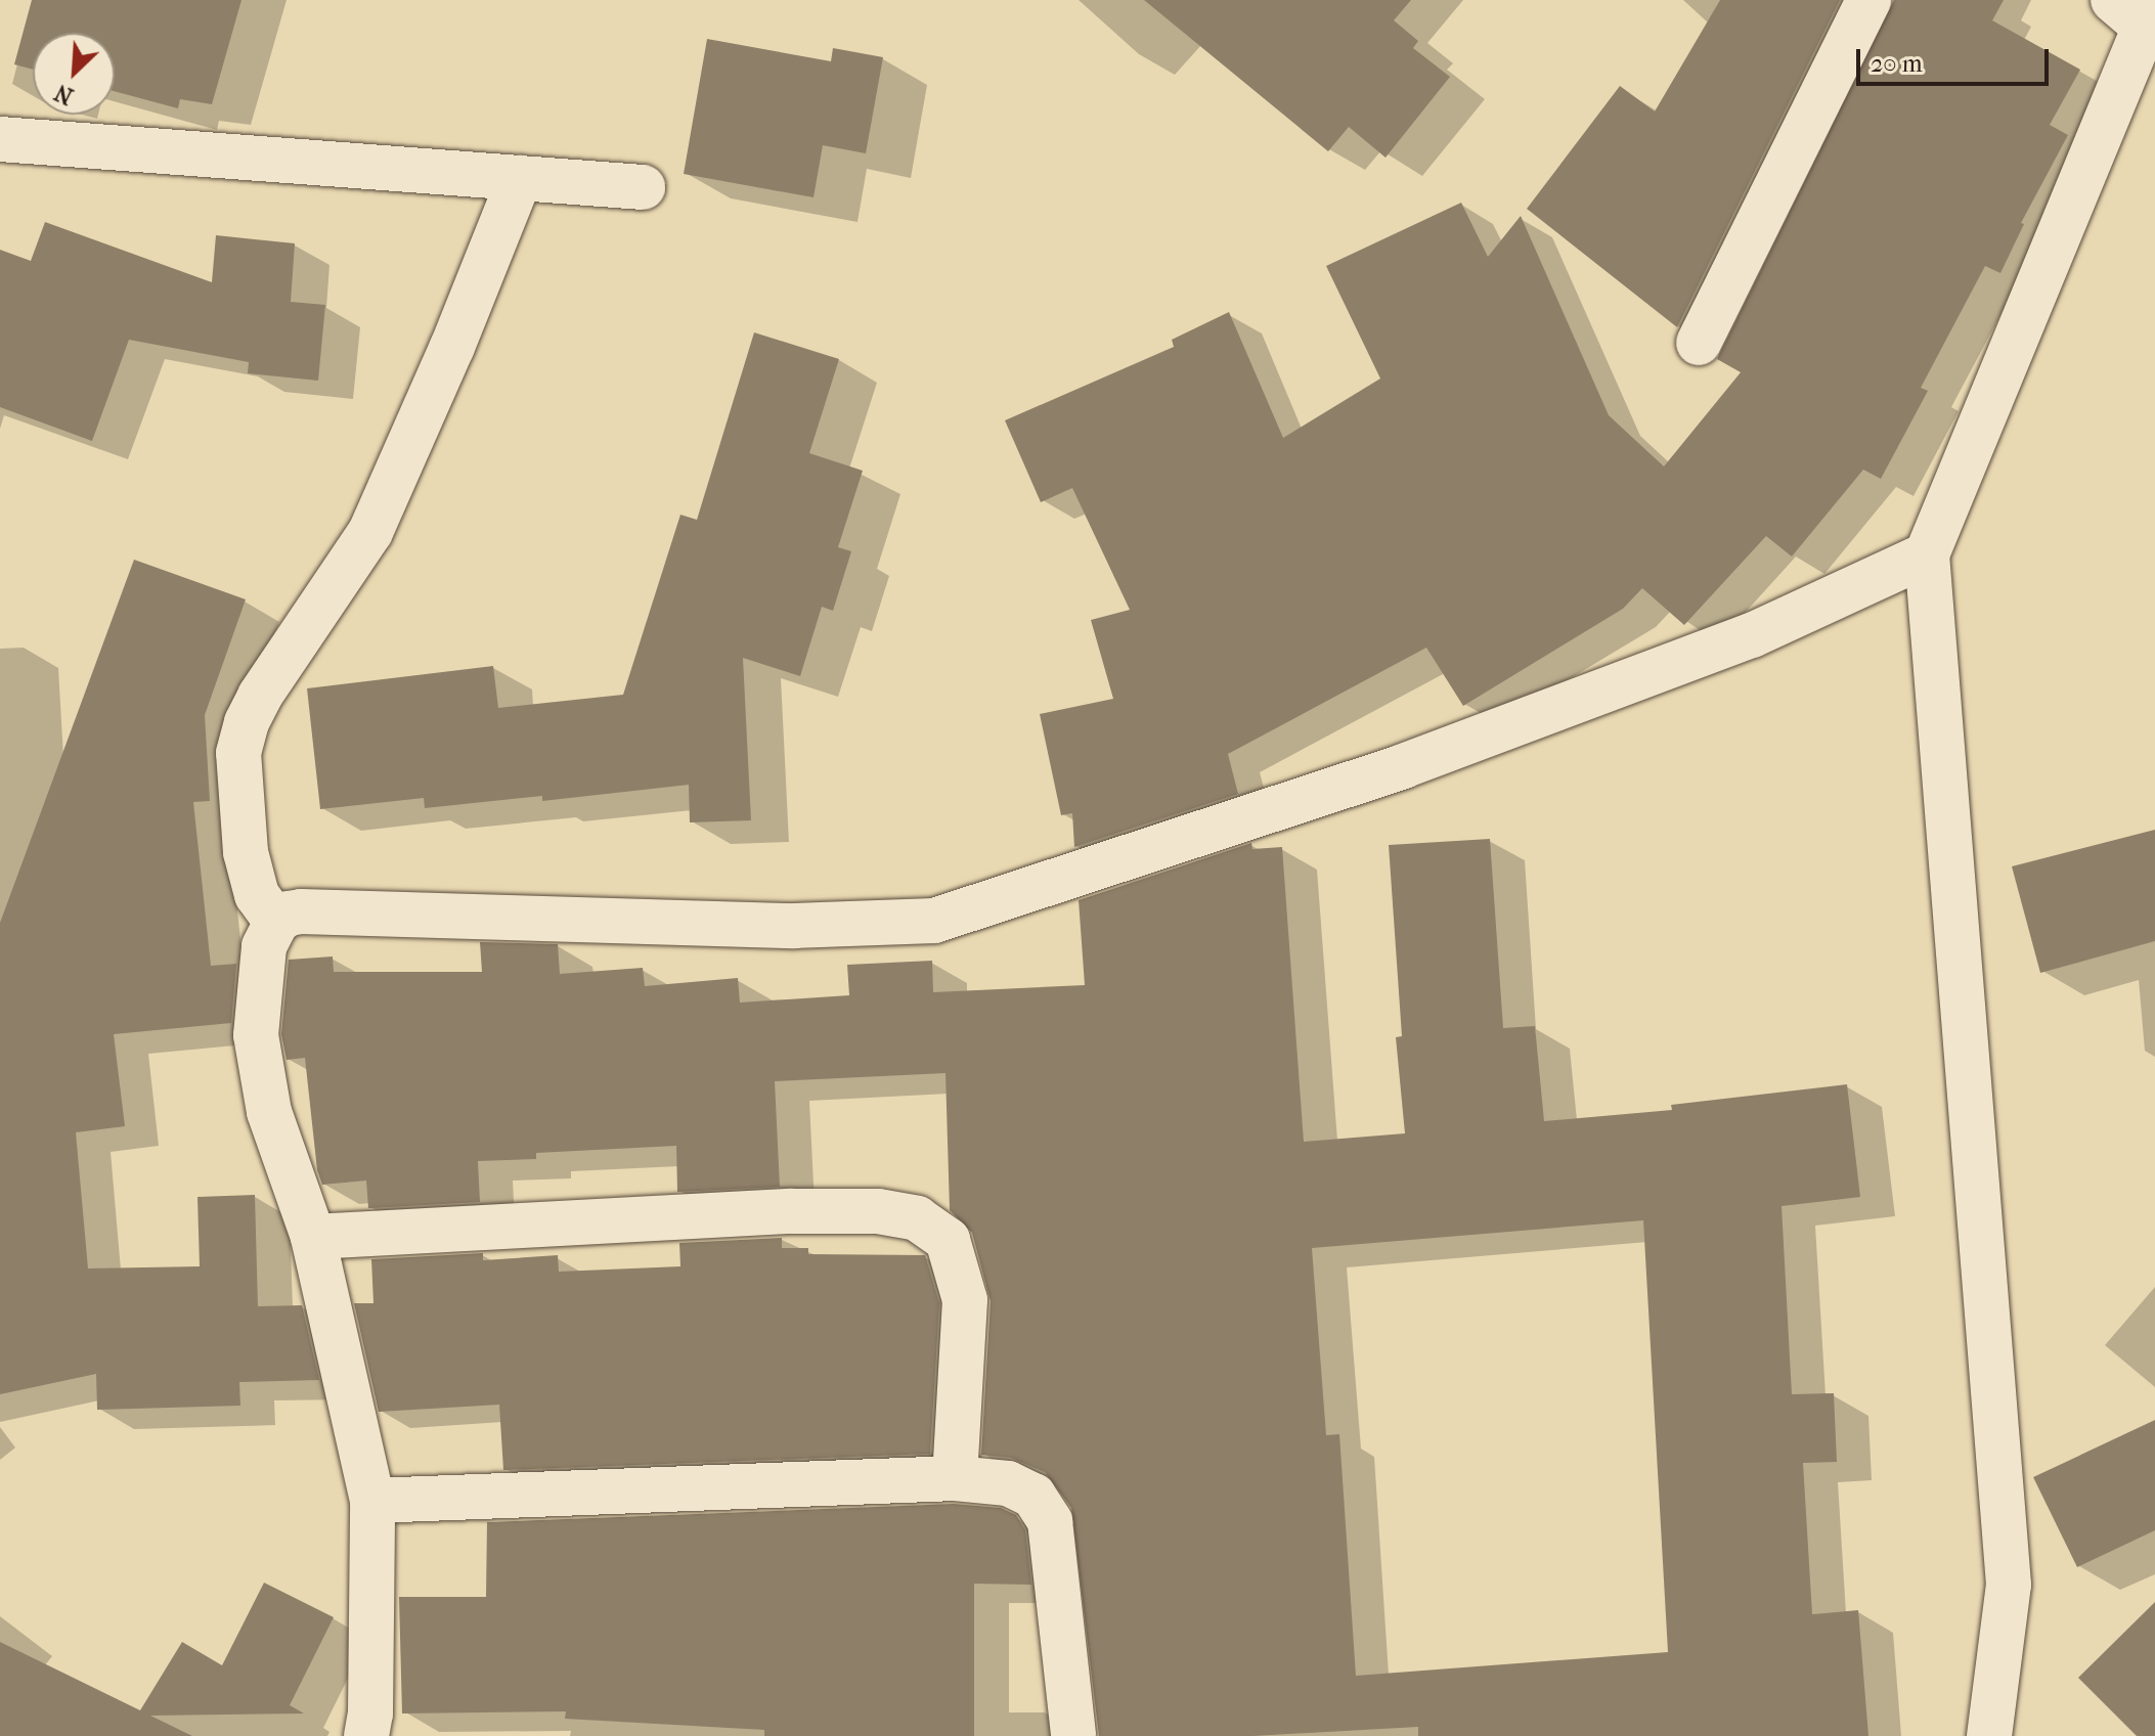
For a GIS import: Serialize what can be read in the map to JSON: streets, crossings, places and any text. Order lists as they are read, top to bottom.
{
  "scale_bar": "20 m",
  "north": "bottom left"
}
